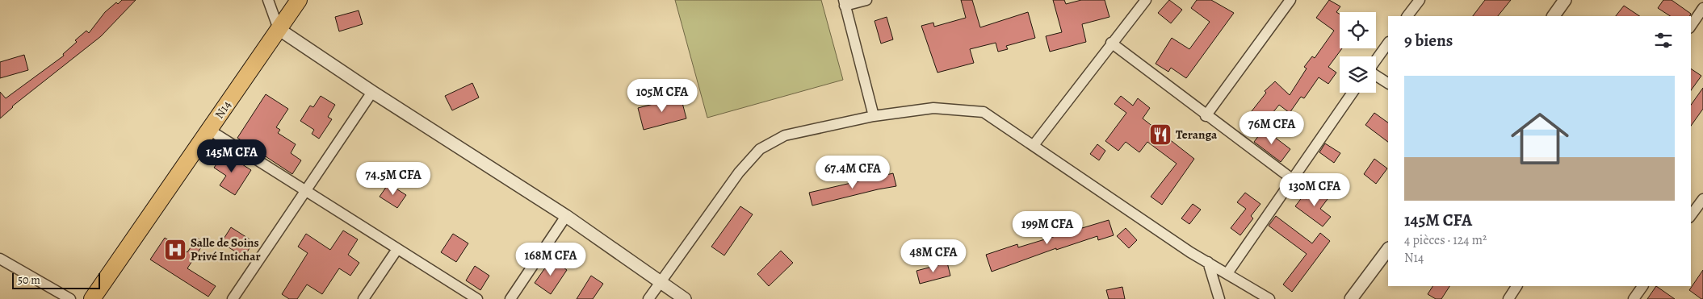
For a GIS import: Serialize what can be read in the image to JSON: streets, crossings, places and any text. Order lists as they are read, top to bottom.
{
  "streets": {
    "main road": ["N14"]
  },
  "places": {
    "restaurant": ["Teranga"],
    "hospital": ["Salle de Soins Privé Intichar"]
  },
  "scale_bar": "50 m",
  "page": {
    "heading": "9 biens",
    "list": [
      {
        "name": "145M CFA",
        "note": "4 pièces · 124 m² · N14"
      }
    ],
    "price": [
      "105M CFA",
      "76M CFA",
      "145M CFA",
      "67.4M CFA",
      "74.5M CFA",
      "130M CFA",
      "199M CFA",
      "48M CFA",
      "168M CFA"
    ],
    "scale": "50 m"
  }
}
